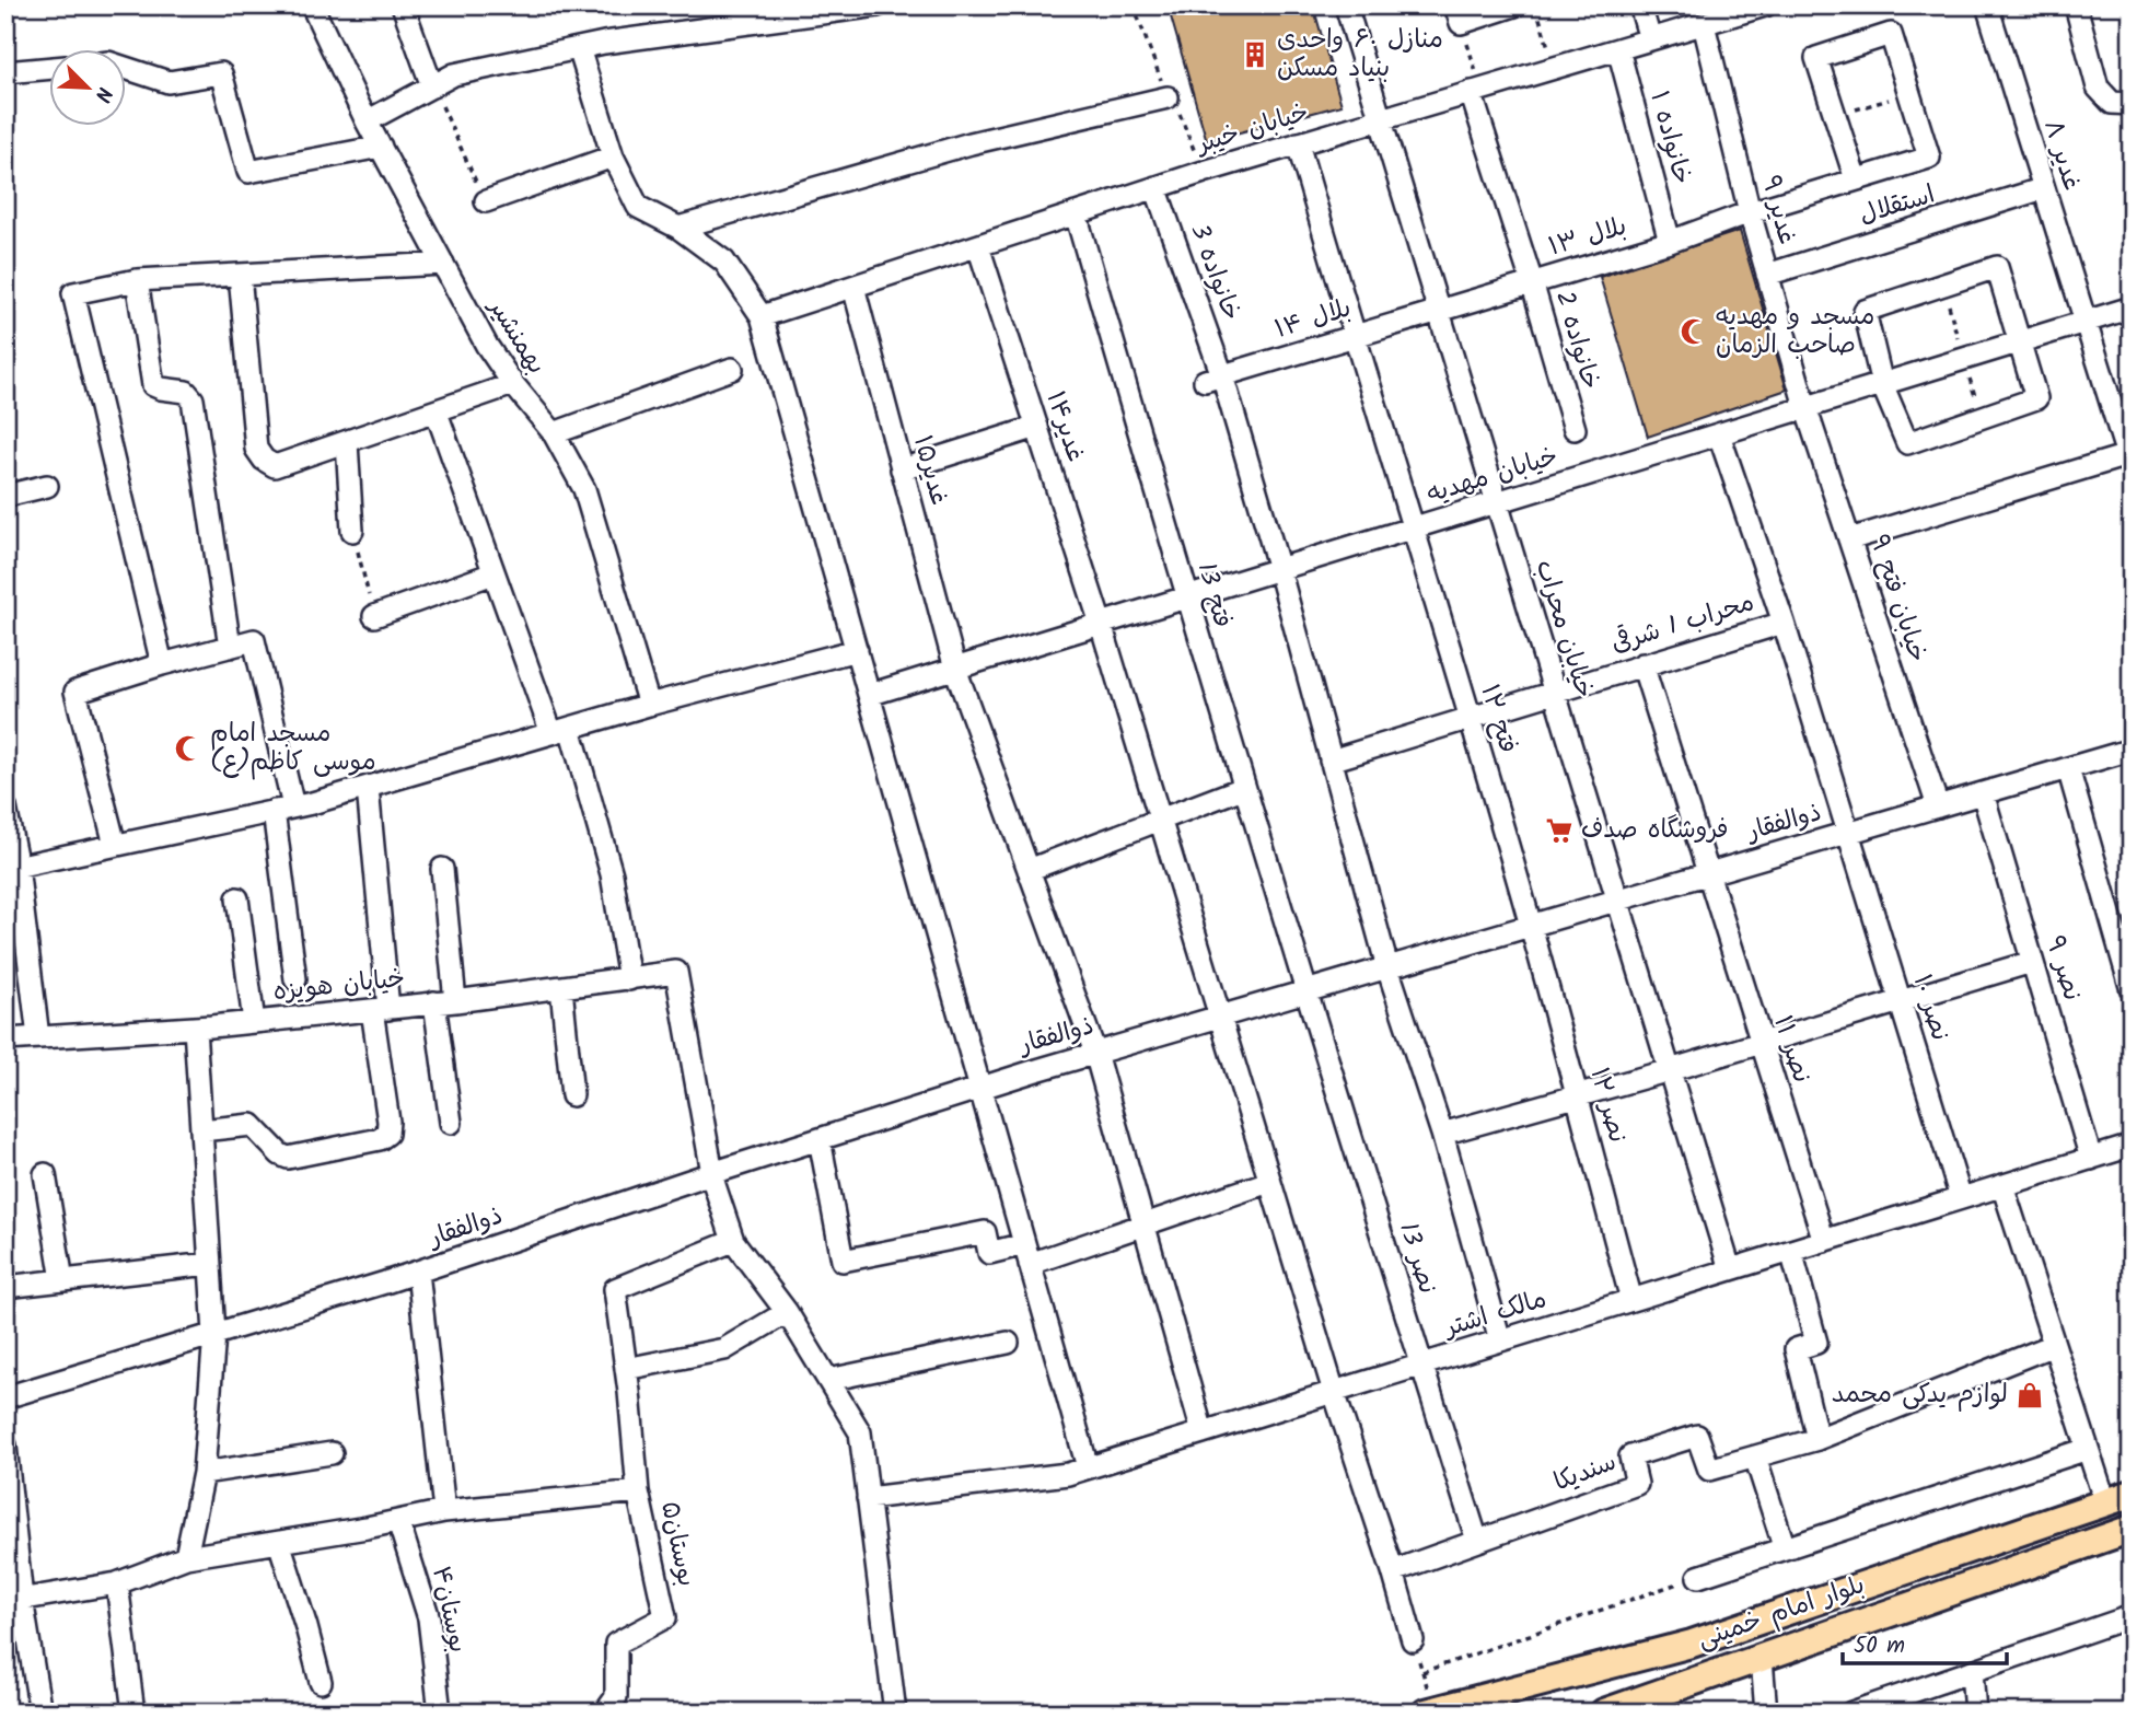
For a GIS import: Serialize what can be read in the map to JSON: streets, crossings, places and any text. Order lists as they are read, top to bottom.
{
  "streets": {
    "main road": ["بلوار امام خمینی"],
    "street": [
      "خیابان خیبر",
      "خانواده ۱",
      "غدیر ۸",
      "استقلال",
      "غدیر ۹",
      "بلال ۱۳",
      "خانواده 3",
      "بلال ۱۴",
      "بهمنشیر",
      "خانواده 2",
      "غدیر۱۴",
      "غدیر۱۵",
      "خیابان مهدیه",
      "فتح 13",
      "خیابان فتح ۹",
      "محراب 1 شرقی",
      "خیابان محراب",
      "فتح ۱۲",
      "ذوالفقار",
      "نصر ۹",
      "خیابان هویزه",
      "نصر ۱۰",
      "نصر ۱۱",
      "نصر ۱۲",
      "نصر 13",
      "مالک اشتر",
      "سندیکا",
      "بوستان۵",
      "بوستان۴"
    ]
  },
  "crossings": [
    ["خیابان خیبر", "خانواده ۱"],
    ["خیابان خیبر", "غدیر ۹"],
    ["خیابان خیبر", "خانواده 3"],
    ["خیابان خیبر", "خانواده 2"],
    ["خیابان خیبر", "غدیر۱۴"],
    ["خیابان خیبر", "غدیر۱۵"],
    ["خیابان خیبر", "فتح 13"],
    ["خیابان خیبر", "خیابان محراب"],
    ["خیابان خیبر", "فتح ۱۲"],
    ["خانواده ۱", "بلال ۱۳"],
    ["غدیر ۸", "استقلال"],
    ["غدیر ۸", "خیابان مهدیه"],
    ["استقلال", "غدیر ۹"],
    ["غدیر ۹", "بلال ۱۳"],
    ["غدیر ۹", "خیابان مهدیه"],
    ["غدیر ۹", "خیابان فتح ۹"],
    ["بلال ۱۳", "بلال ۱۴"],
    ["بلال ۱۳", "خانواده 2"],
    ["بلال ۱۳", "خیابان محراب"],
    ["خانواده 3", "بلال ۱۴"],
    ["خانواده 3", "خیابان مهدیه"],
    ["خانواده 3", "محراب 1 شرقی"],
    ["خانواده 3", "ذوالفقار"],
    ["خانواده 3", "مالک اشتر"],
    ["بلال ۱۴", "خیابان محراب"],
    ["بلال ۱۴", "فتح ۱۲"],
    ["غدیر۱۴", "خیابان مهدیه"],
    ["غدیر۱۴", "ذوالفقار"],
    ["غدیر۱۴", "مالک اشتر"],
    ["غدیر۱۵", "خیابان مهدیه"],
    ["غدیر۱۵", "ذوالفقار"],
    ["غدیر۱۵", "مالک اشتر"],
    ["خیابان مهدیه", "فتح 13"],
    ["خیابان مهدیه", "خیابان فتح ۹"],
    ["خیابان مهدیه", "خیابان محراب"],
    ["خیابان مهدیه", "فتح ۱۲"],
    ["خیابان مهدیه", "نصر ۱۰"],
    ["فتح 13", "ذوالفقار"],
    ["فتح 13", "نصر 13"],
    ["خیابان فتح ۹", "ذوالفقار"],
    ["محراب 1 شرقی", "خیابان محراب"],
    ["محراب 1 شرقی", "فتح ۱۲"],
    ["محراب 1 شرقی", "نصر ۱۰"],
    ["محراب 1 شرقی", "نصر ۱۱"],
    ["خیابان محراب", "ذوالفقار"],
    ["خیابان محراب", "مالک اشتر"],
    ["فتح ۱۲", "ذوالفقار"],
    ["فتح ۱۲", "نصر ۱۲"],
    ["ذوالفقار", "نصر ۹"],
    ["ذوالفقار", "خیابان هویزه"],
    ["ذوالفقار", "نصر ۱۰"],
    ["ذوالفقار", "نصر ۱۱"],
    ["ذوالفقار", "نصر ۱۲"],
    ["ذوالفقار", "نصر 13"],
    ["نصر ۹", "مالک اشتر"],
    ["نصر ۱۰", "مالک اشتر"],
    ["نصر ۱۱", "مالک اشتر"],
    ["نصر ۱۲", "مالک اشتر"],
    ["نصر 13", "مالک اشتر"],
    ["نصر 13", "سندیکا"]
  ],
  "places": {
    "building": ["منازل ۶۰ واحدی بنیاد مسکن"],
    "mosque": ["مسجد و مهدیه صاحب الزمان", "مسجد امام موسی کاظم(ع)"],
    "supermarket": ["فروشگاه صدف"],
    "shop": ["لوازم یدکی محمد"]
  },
  "scale_bar": "50 m",
  "north": "bottom right"
}
